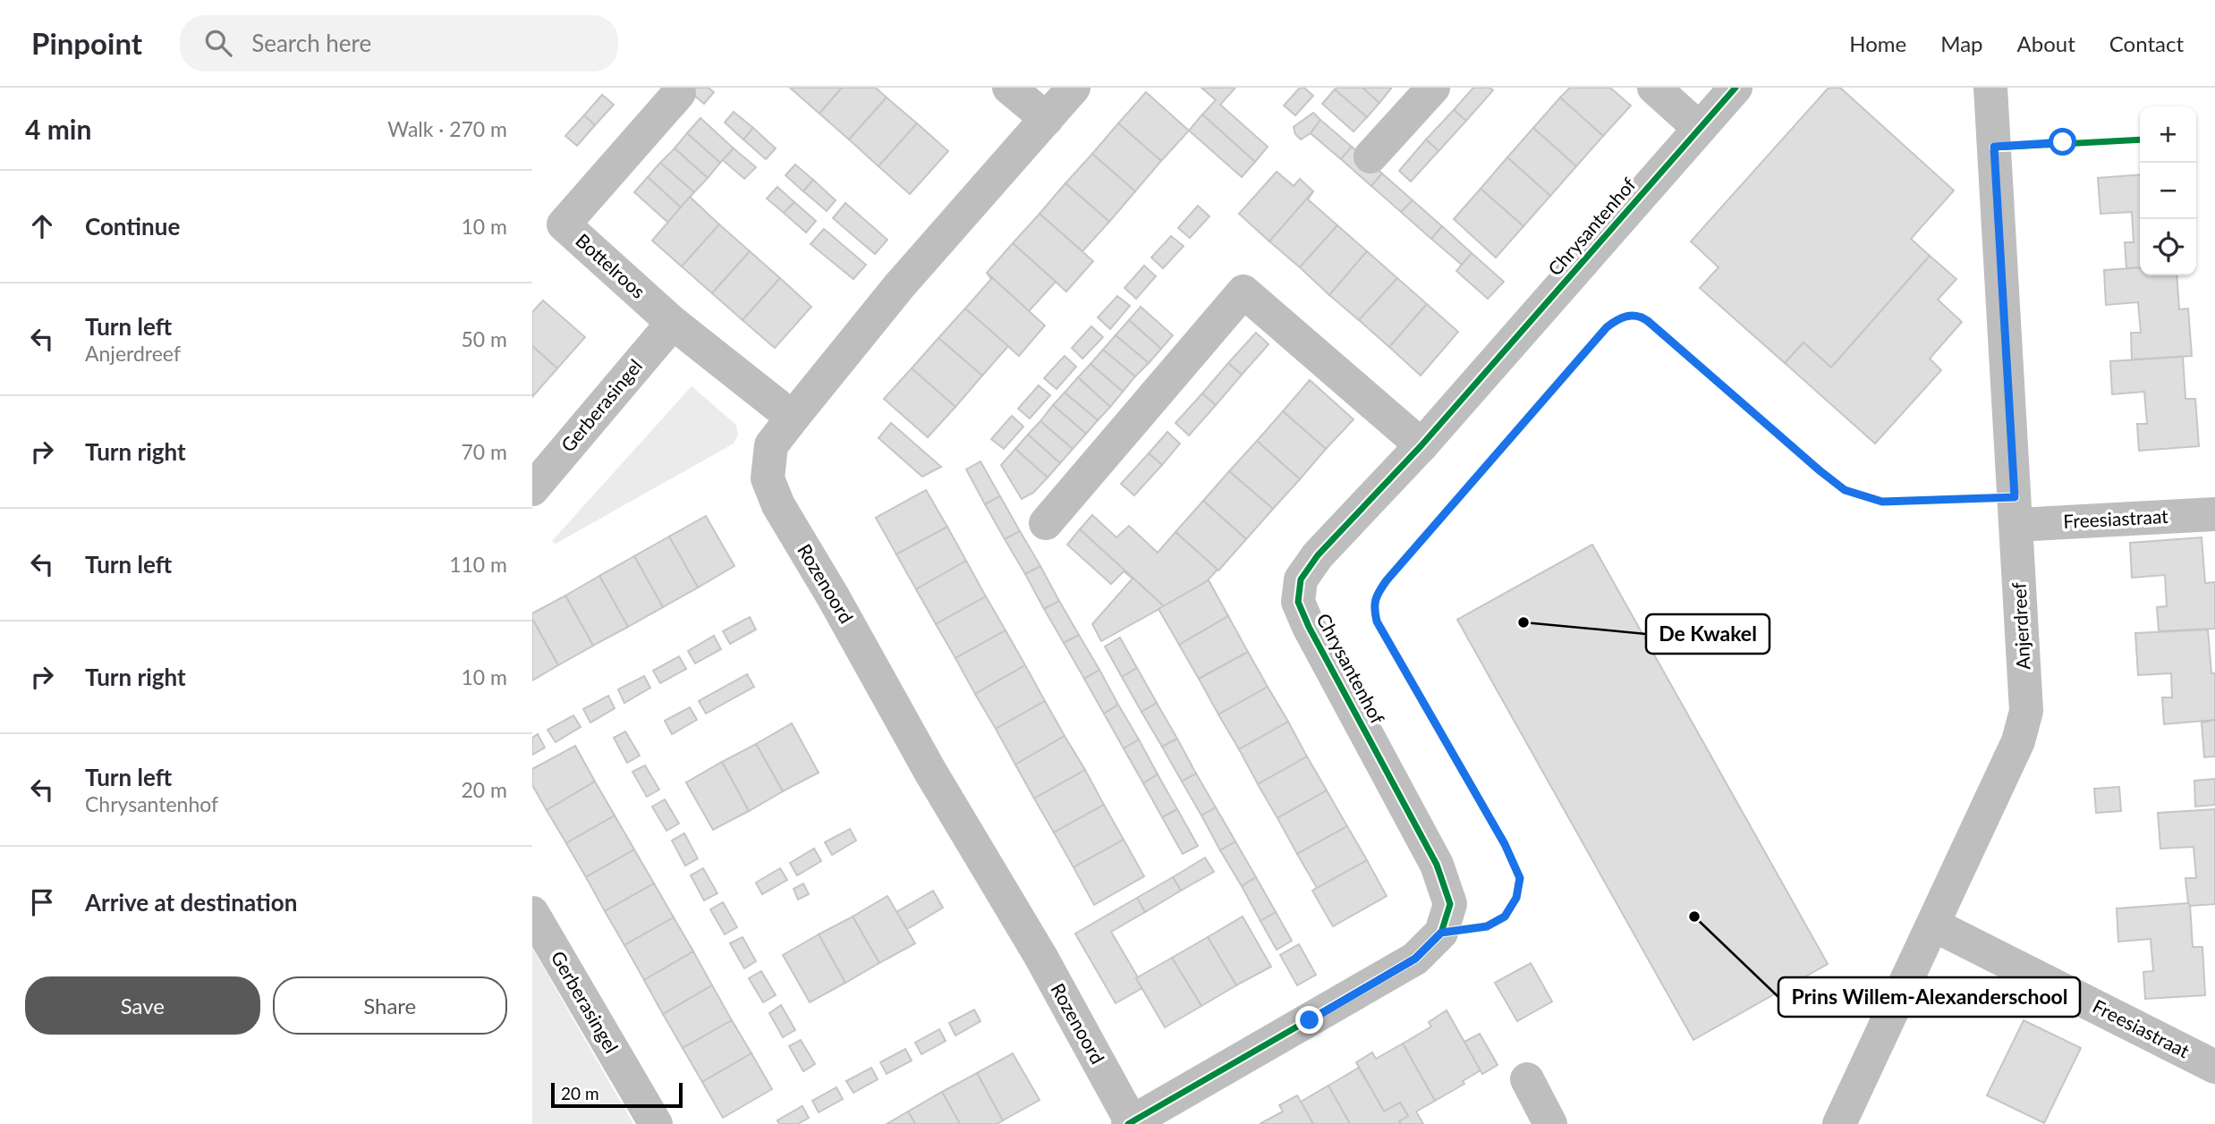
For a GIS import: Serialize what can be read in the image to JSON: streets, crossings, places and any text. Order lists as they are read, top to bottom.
{
  "streets": {
    "street": [
      "Chrysantenhof",
      "Bottelroos",
      "Gerberasingel",
      "Freesiastraat",
      "Rozenoord",
      "Anjerdreef"
    ]
  },
  "crossings": [
    ["Chrysantenhof", "Rozenoord"],
    ["Bottelroos", "Gerberasingel"],
    ["Bottelroos", "Rozenoord"],
    ["Freesiastraat", "Anjerdreef"]
  ],
  "places": ["De Kwakel", "Prins Willem-Alexanderschool"],
  "scale_bar": "20 m",
  "page": {
    "header": "Pinpoint",
    "search": "Search here",
    "nav": [
      "Home",
      "Map",
      "About",
      "Contact"
    ],
    "heading": ["4 min", "Walk · 270 m"],
    "map_buttons": ["+", "−"],
    "list": [
      ["Continue", "10 m"],
      ["Turn left", "Anjerdreef", "50 m"],
      ["Turn right", "70 m"],
      ["Turn left", "110 m"],
      ["Turn right", "10 m"],
      ["Turn left", "Chrysantenhof", "20 m"],
      "Arrive at destination"
    ],
    "buttons": ["Save", "Share"],
    "scale": "20 m"
  }
}
